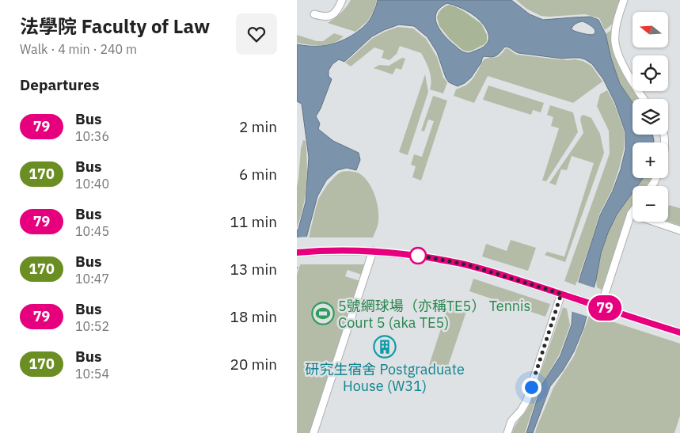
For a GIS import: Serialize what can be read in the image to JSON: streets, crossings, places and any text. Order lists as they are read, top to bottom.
{
  "places": {
    "sports": ["5號網球場（亦稱TE5） Tennis Court 5 (aka TE5)"],
    "building": ["研究生宿舍 Postgraduate House (W31)"]
  },
  "lines": ["bus line 79"],
  "north": "left",
  "page": {
    "heading": [
      ["法學院 Faculty of Law", "Walk · 4 min · 240 m"],
      "Departures"
    ],
    "on_map": "79",
    "map_buttons": ["+", "−"],
    "list": [
      {
        "mark": "79",
        "name": "Bus",
        "note": "10:36",
        "value": "2 min"
      },
      {
        "mark": "170",
        "name": "Bus",
        "note": "10:40",
        "value": "6 min"
      },
      {
        "mark": "79",
        "name": "Bus",
        "note": "10:45",
        "value": "11 min"
      },
      {
        "mark": "170",
        "name": "Bus",
        "note": "10:47",
        "value": "13 min"
      },
      {
        "mark": "79",
        "name": "Bus",
        "note": "10:52",
        "value": "18 min"
      },
      {
        "mark": "170",
        "name": "Bus",
        "note": "10:54",
        "value": "20 min"
      }
    ]
  }
}
